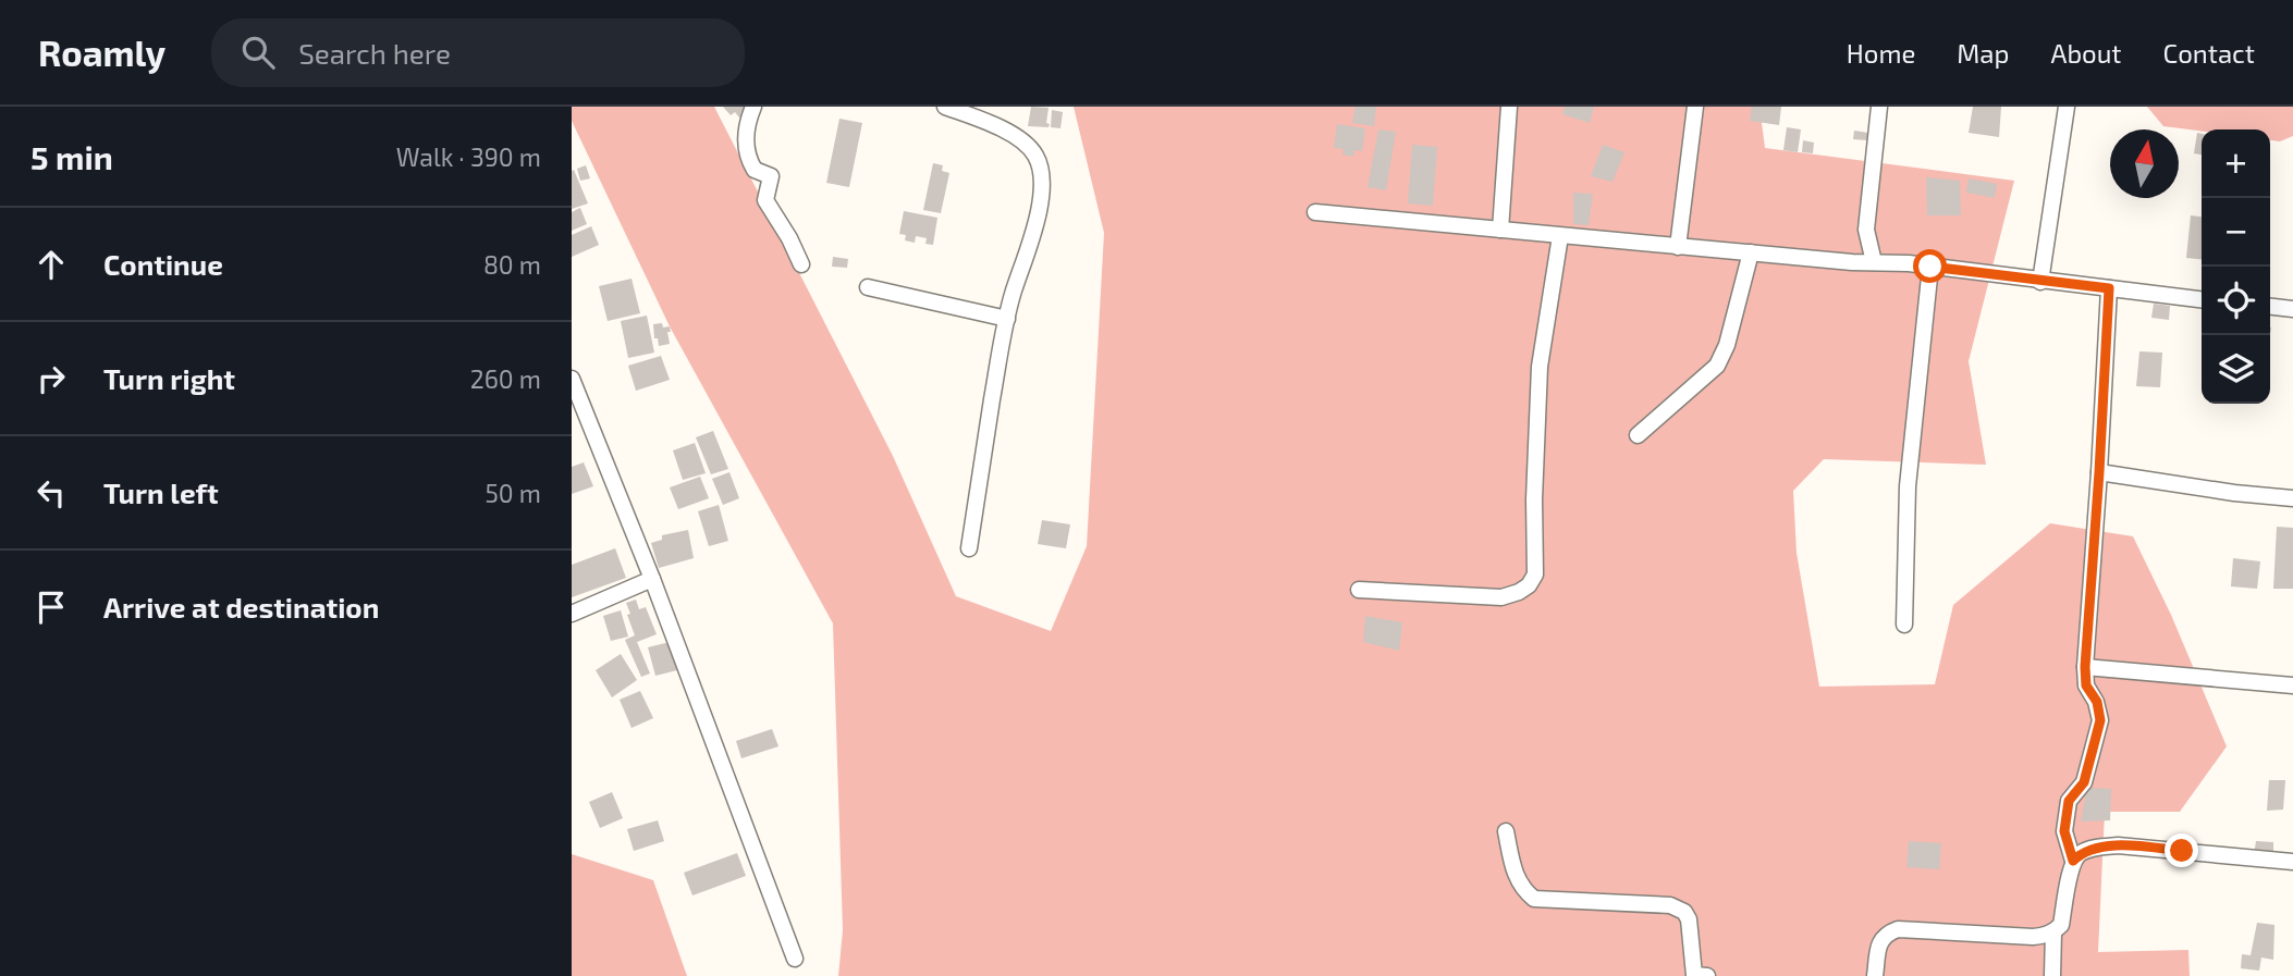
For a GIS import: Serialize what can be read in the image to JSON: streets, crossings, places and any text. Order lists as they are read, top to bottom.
{
  "north": "top",
  "page": {
    "header": "Roamly",
    "search": "Search here",
    "nav": [
      "Home",
      "Map",
      "About",
      "Contact"
    ],
    "heading": ["5 min", "Walk · 390 m"],
    "map_buttons": ["+", "−"],
    "list": [
      ["Continue", "80 m"],
      ["Turn right", "260 m"],
      ["Turn left", "50 m"],
      "Arrive at destination"
    ]
  }
}
